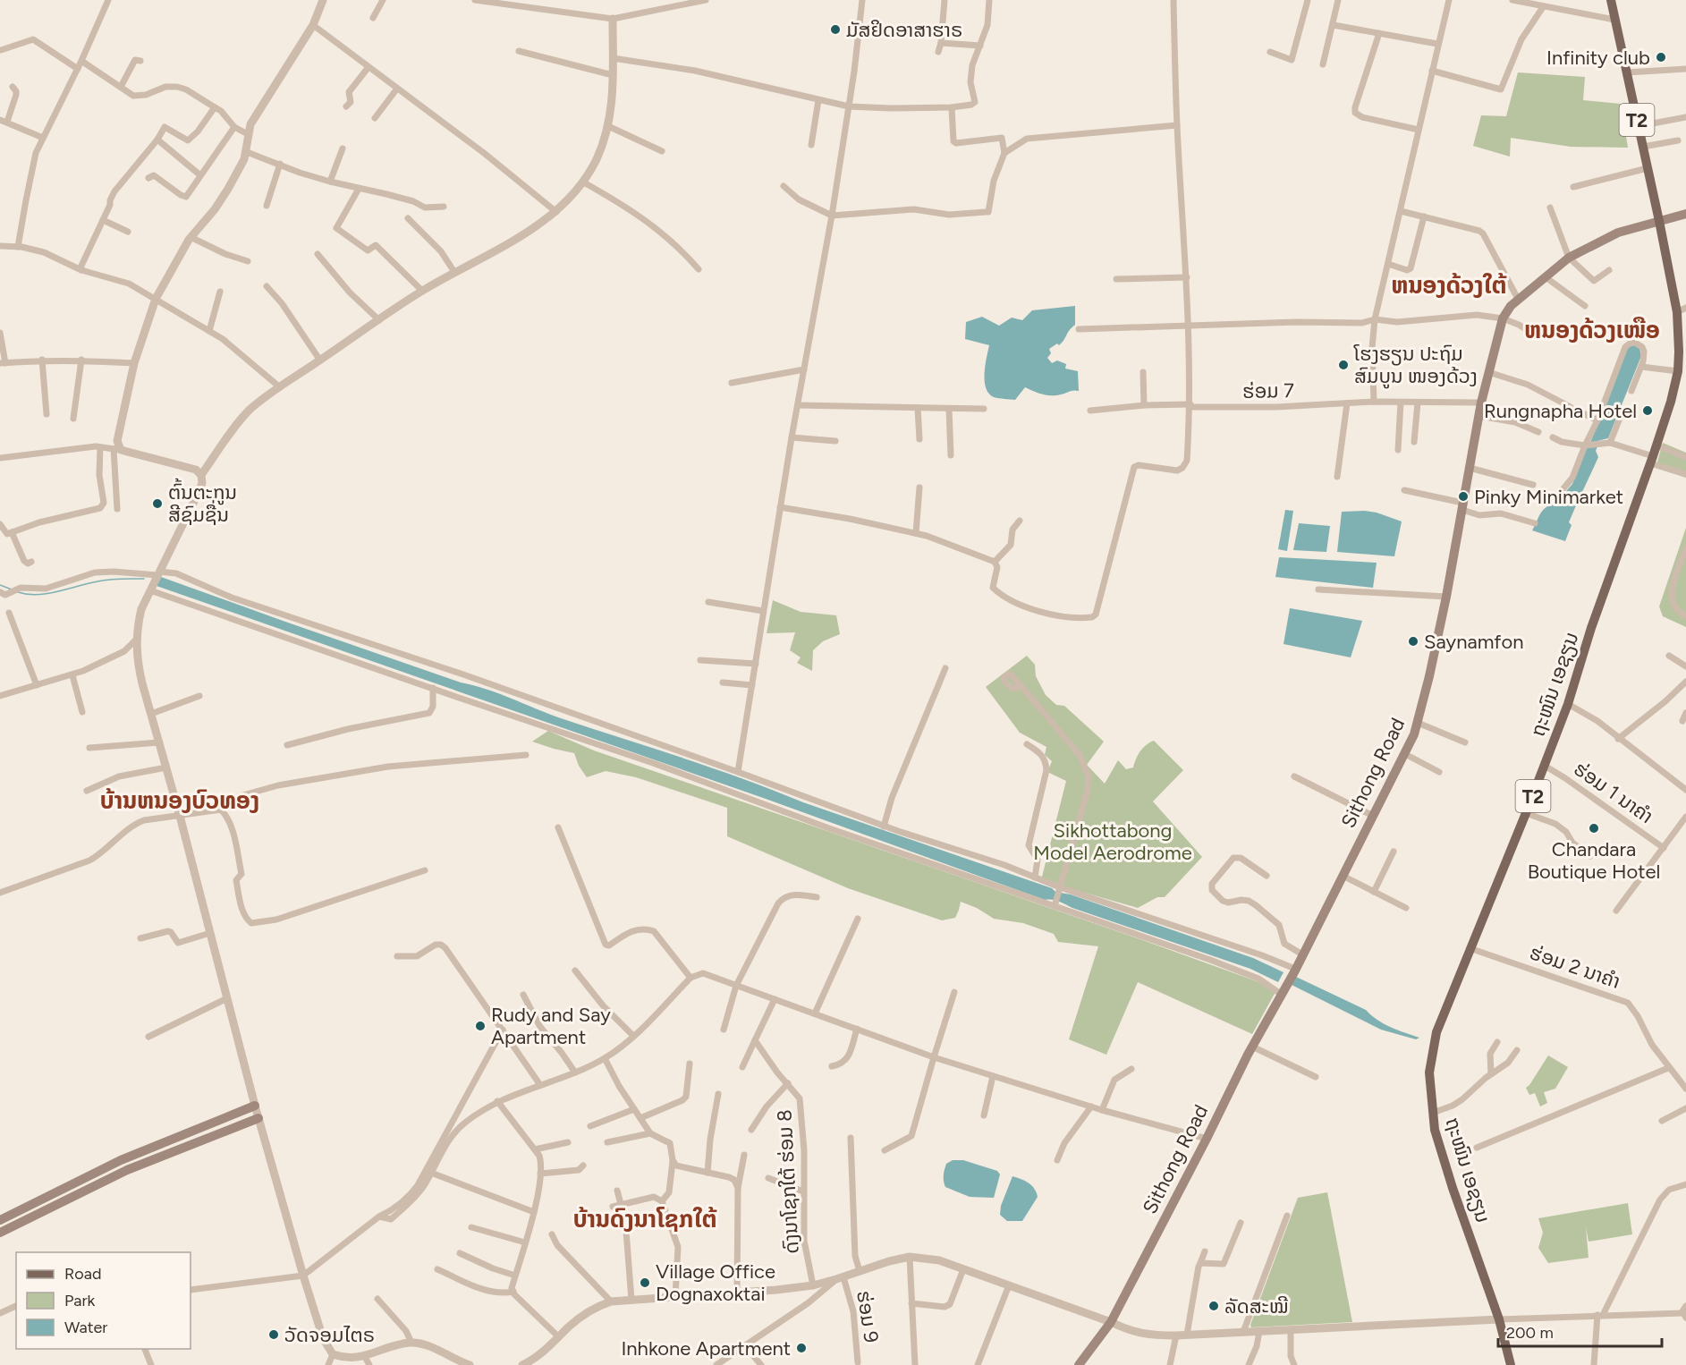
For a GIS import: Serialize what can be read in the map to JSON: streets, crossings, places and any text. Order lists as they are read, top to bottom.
{
  "streets": {
    "main road": ["T2", "ຖະໜົນ ເອຊຽນ", "Sithong Road"],
    "street": [
      "ຮ່ອມ 7",
      "ຮ່ອມ 1 ນາຄຳ",
      "ຮ່ອມ 2 ນາຄຳ",
      "ດົງນາໂຊກໃຕ້ ຮ່ອມ 8",
      "ຮ່ອມ 9"
    ]
  },
  "crossings": [
    ["ຮ່ອມ 7", "Sithong Road"],
    ["ຖະໜົນ ເອຊຽນ", "Sithong Road"],
    ["ຖະໜົນ ເອຊຽນ", "ຮ່ອມ 1 ນາຄຳ"],
    ["ຖະໜົນ ເອຊຽນ", "ຮ່ອມ 2 ນາຄຳ"]
  ],
  "districts": [
    "ຫນອງດ້ວງໃຕ້",
    "ຫນອງດ້ວງເໜືອ",
    "ບ້ານຫນອງບົວທອງ",
    "ບ້ານດົງນາໂຊກໃຕ້"
  ],
  "parks": ["Sikhottabong Model Aerodrome"],
  "places": [
    "ມັສຢິດອາສາຮາຣ",
    "Infinity club",
    "ໂຮງຮຽນ ປະຖົມ ສົມບູນ ໜອງດ້ວງ",
    "Rungnapha Hotel",
    "Pinky Minimarket",
    "ຕົ້ນຕະກູນ ສີຊົມຊື່ນ",
    "Saynamfon",
    "Chandara Boutique Hotel",
    "Rudy and Say Apartment",
    "Village Office Dognaxoktai",
    "ລັດສະໝີ",
    "ວັດຈອມໄຕຣ",
    "Inhkone Apartment"
  ],
  "legend": ["Road", "Park", "Water"],
  "scale_bar": "200 m"
}
